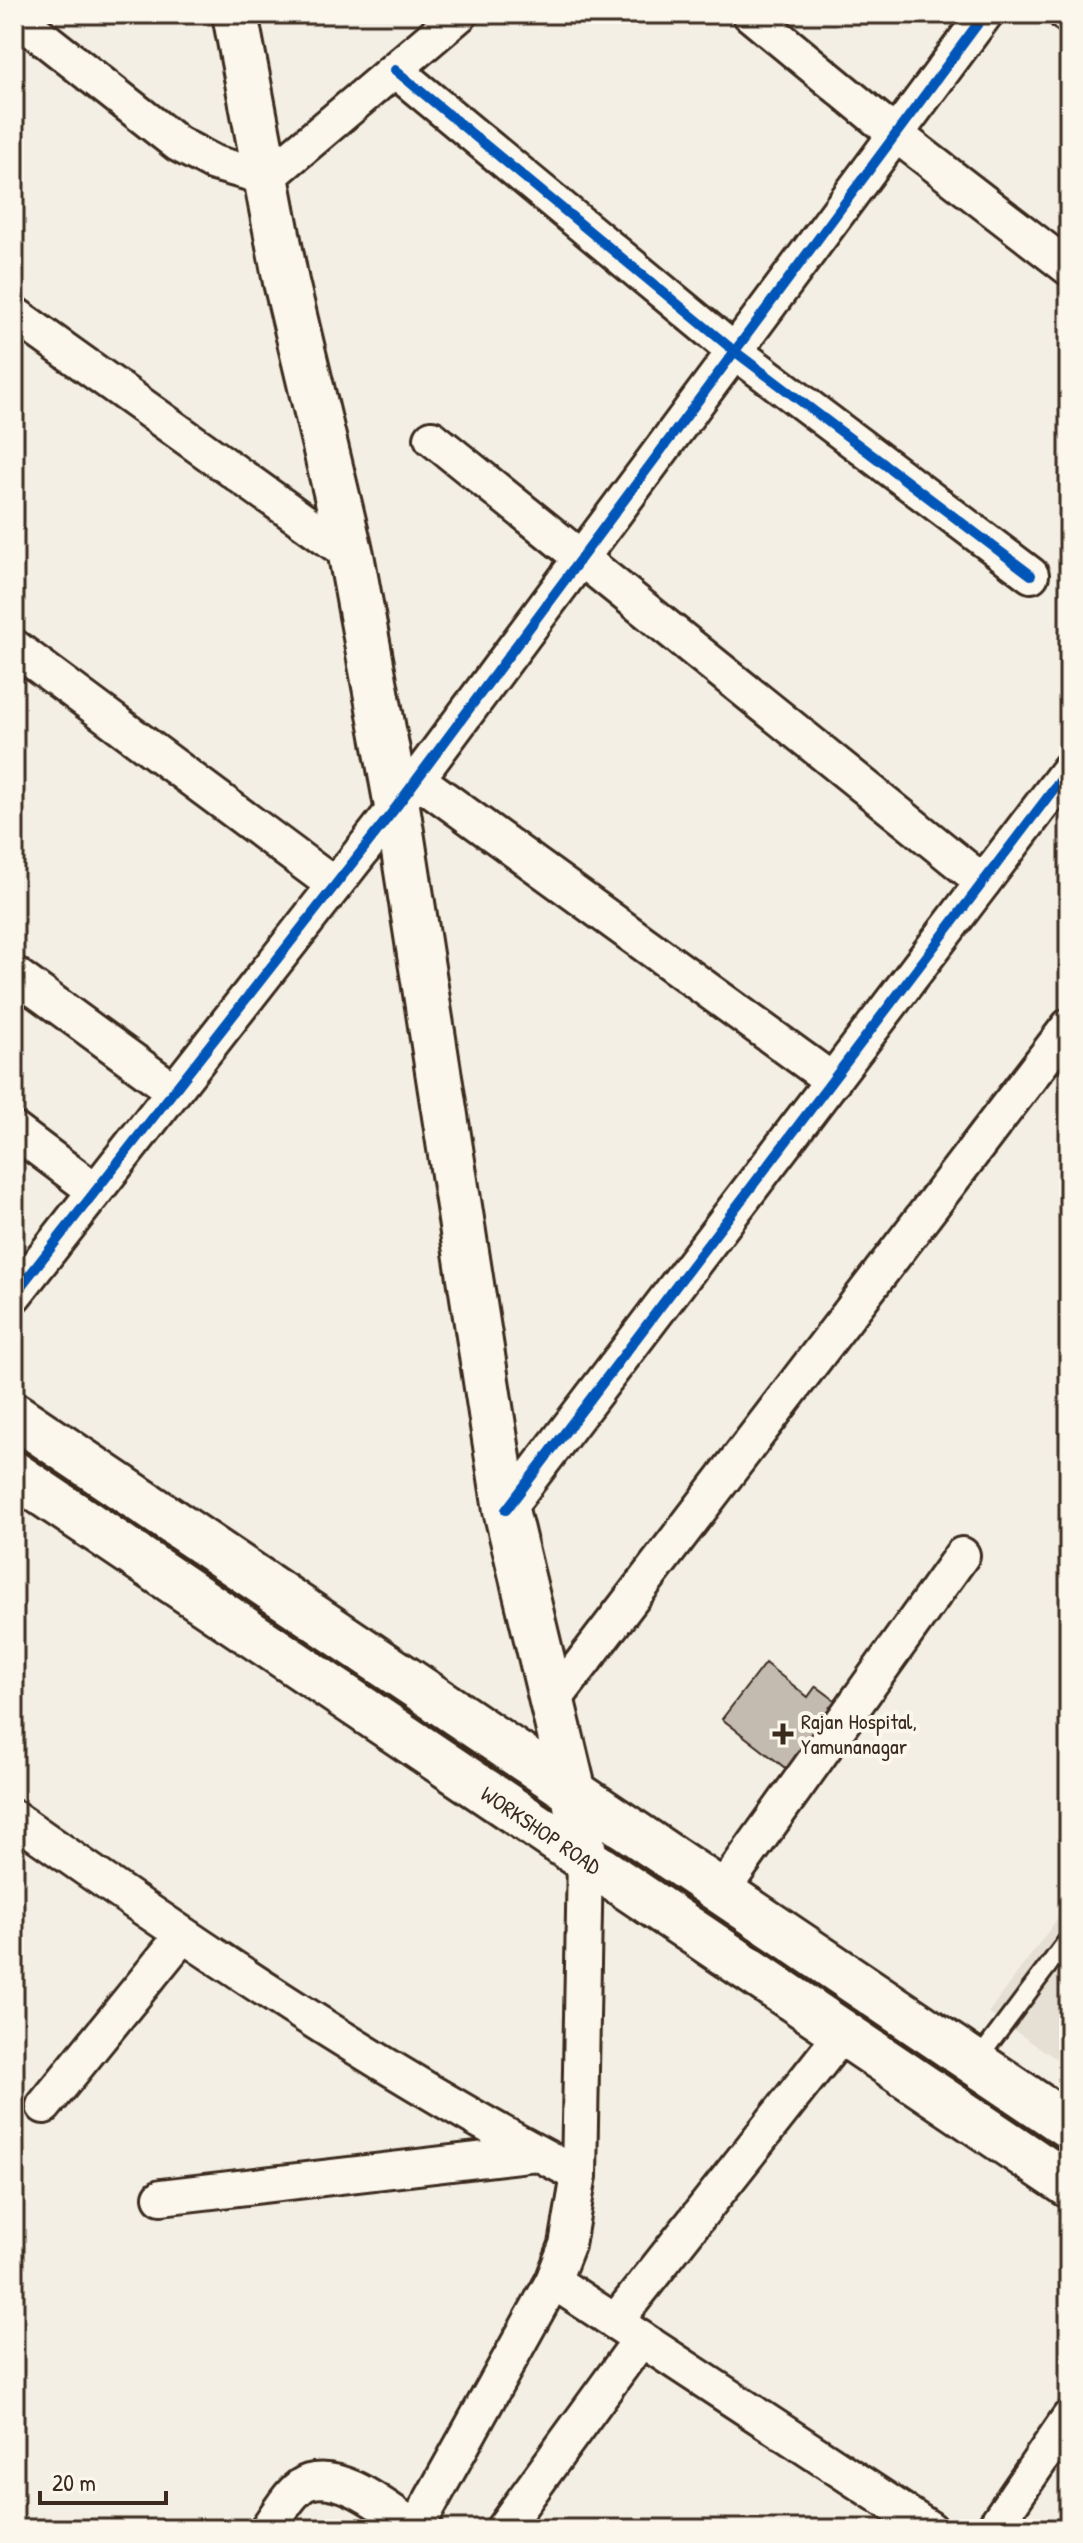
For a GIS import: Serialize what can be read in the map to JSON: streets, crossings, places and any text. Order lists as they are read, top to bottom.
{
  "streets": {
    "main road": ["WORKSHOP ROAD"]
  },
  "places": {
    "health": ["Rajan Hospital, Yamunanagar"]
  },
  "scale_bar": "20 m"
}
